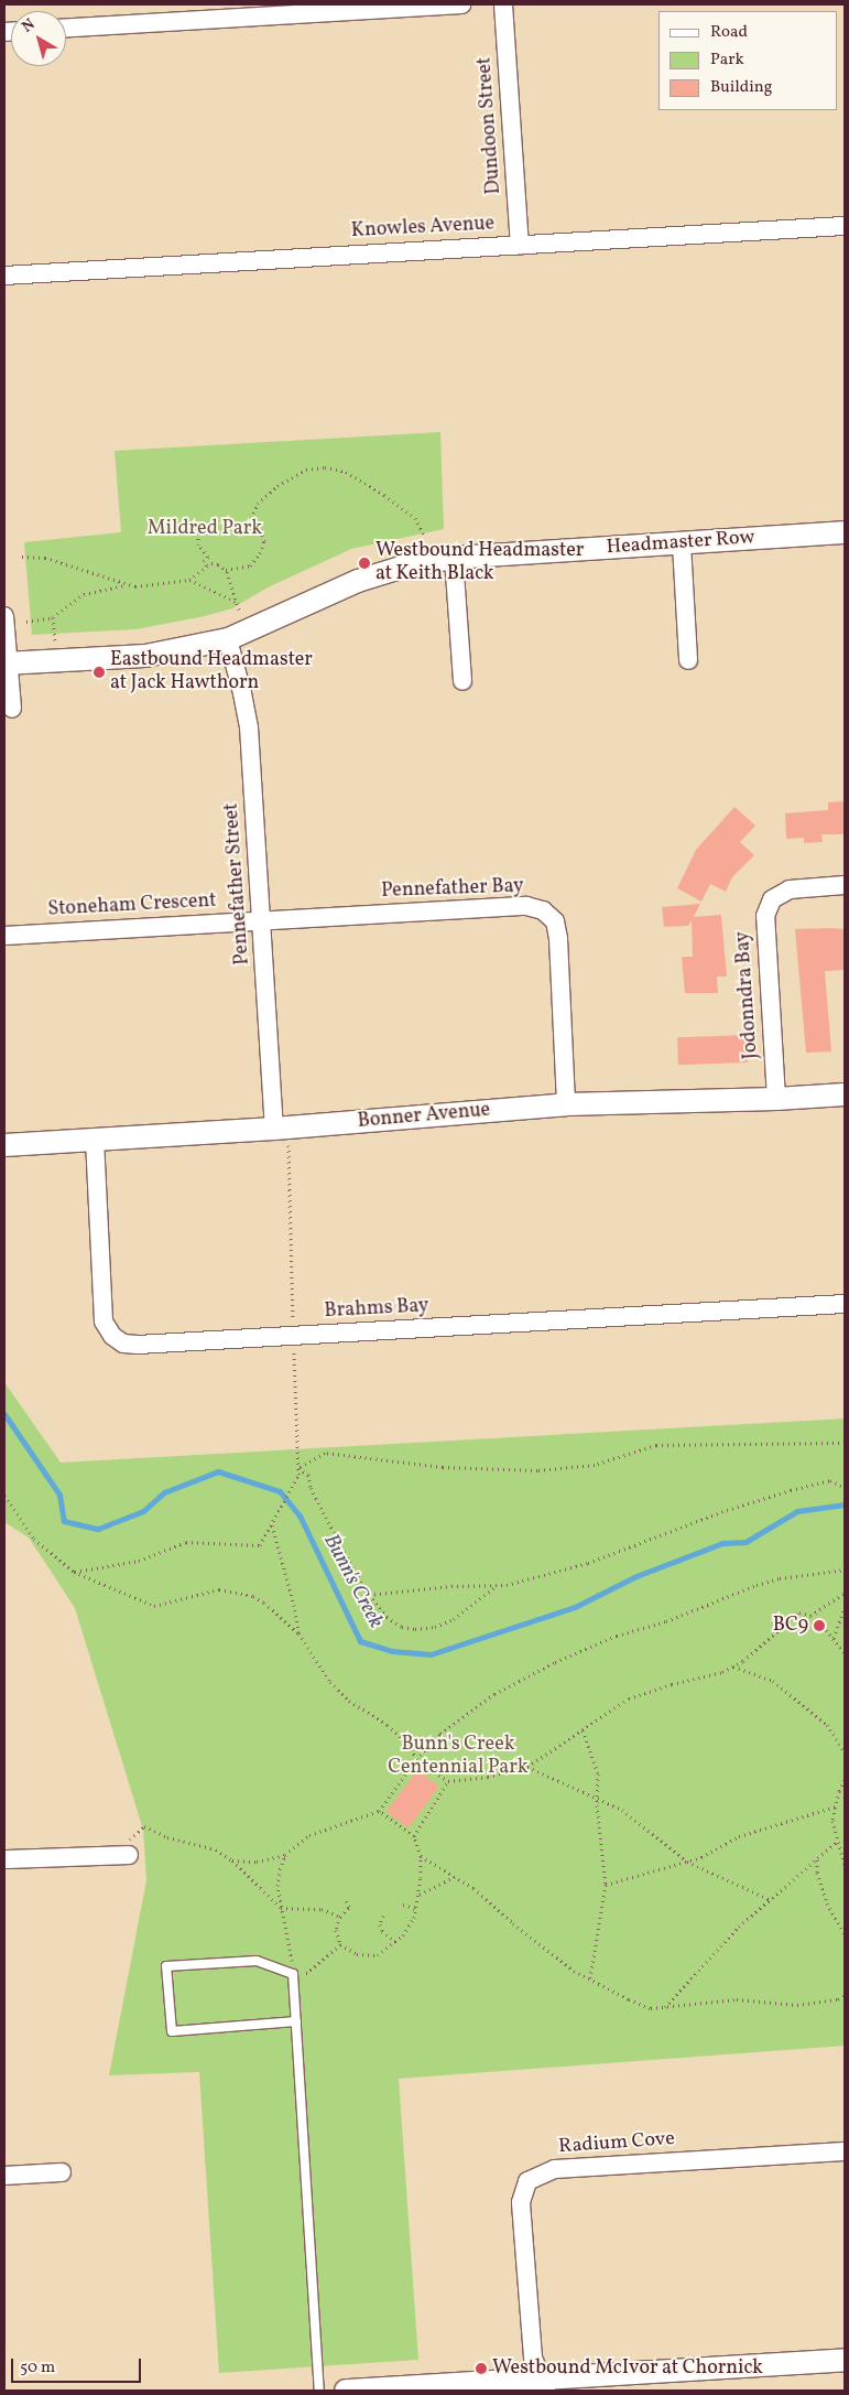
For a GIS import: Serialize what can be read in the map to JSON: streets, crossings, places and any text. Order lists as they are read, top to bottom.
{
  "streets": {
    "street": [
      "Dundoon Street",
      "Knowles Avenue",
      "Headmaster Row",
      "Pennefather Street",
      "Pennefather Bay",
      "Stoneham Crescent",
      "Jodonndra Bay",
      "Bonner Avenue",
      "Brahms Bay",
      "Radium Cove"
    ]
  },
  "crossings": [
    ["Dundoon Street", "Knowles Avenue"],
    ["Headmaster Row", "Pennefather Street"],
    ["Pennefather Street", "Pennefather Bay"],
    ["Pennefather Street", "Stoneham Crescent"],
    ["Pennefather Street", "Bonner Avenue"],
    ["Pennefather Bay", "Stoneham Crescent"],
    ["Pennefather Bay", "Bonner Avenue"],
    ["Jodonndra Bay", "Bonner Avenue"],
    ["Bonner Avenue", "Brahms Bay"]
  ],
  "water": ["Bunn's Creek"],
  "parks": ["Mildred Park", "Bunn's Creek Centennial Park"],
  "places": [
    "Westbound Headmaster at Keith Black",
    "Eastbound Headmaster at Jack Hawthorn",
    "BC9",
    "Westbound McIvor at Chornick"
  ],
  "legend": ["Road", "Park", "Building"],
  "scale_bar": "50 m",
  "north": "top left"
}
